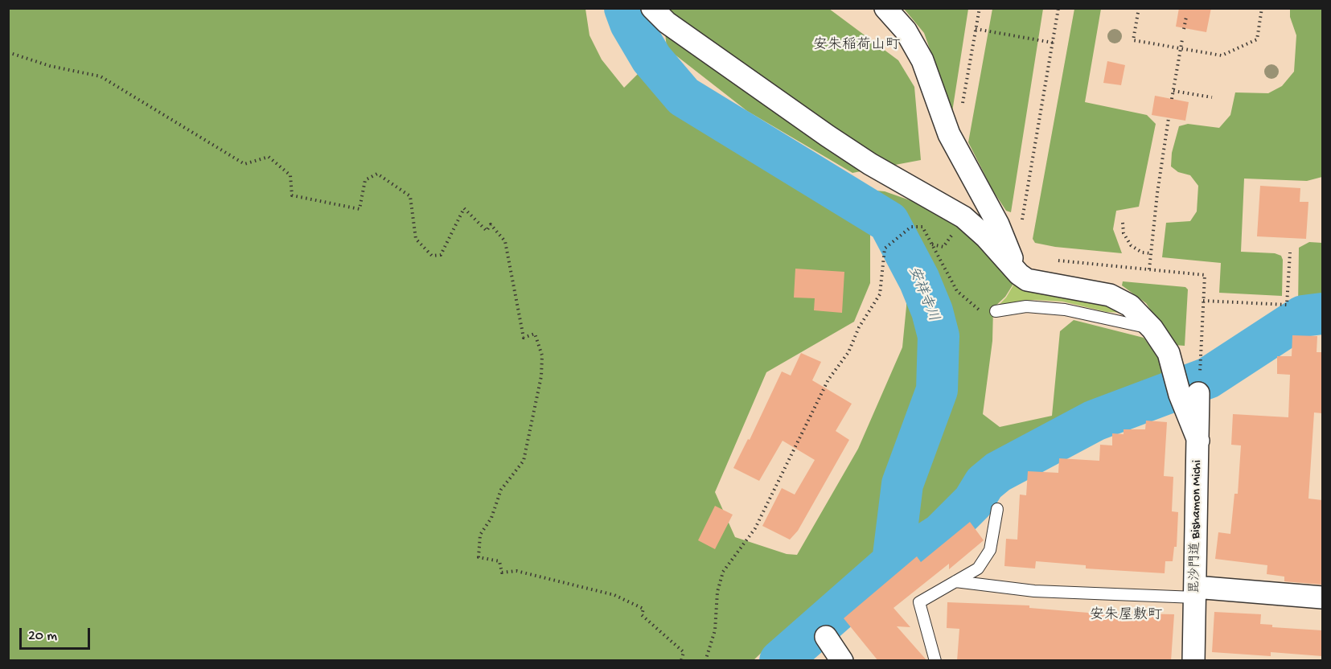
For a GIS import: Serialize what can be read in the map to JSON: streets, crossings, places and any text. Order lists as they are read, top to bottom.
{
  "streets": {
    "street": ["毘沙門道 Bishamon Michi"]
  },
  "districts": ["安朱稲荷山町", "安朱屋敷町"],
  "water": ["安祥寺川"],
  "scale_bar": "20 m"
}
